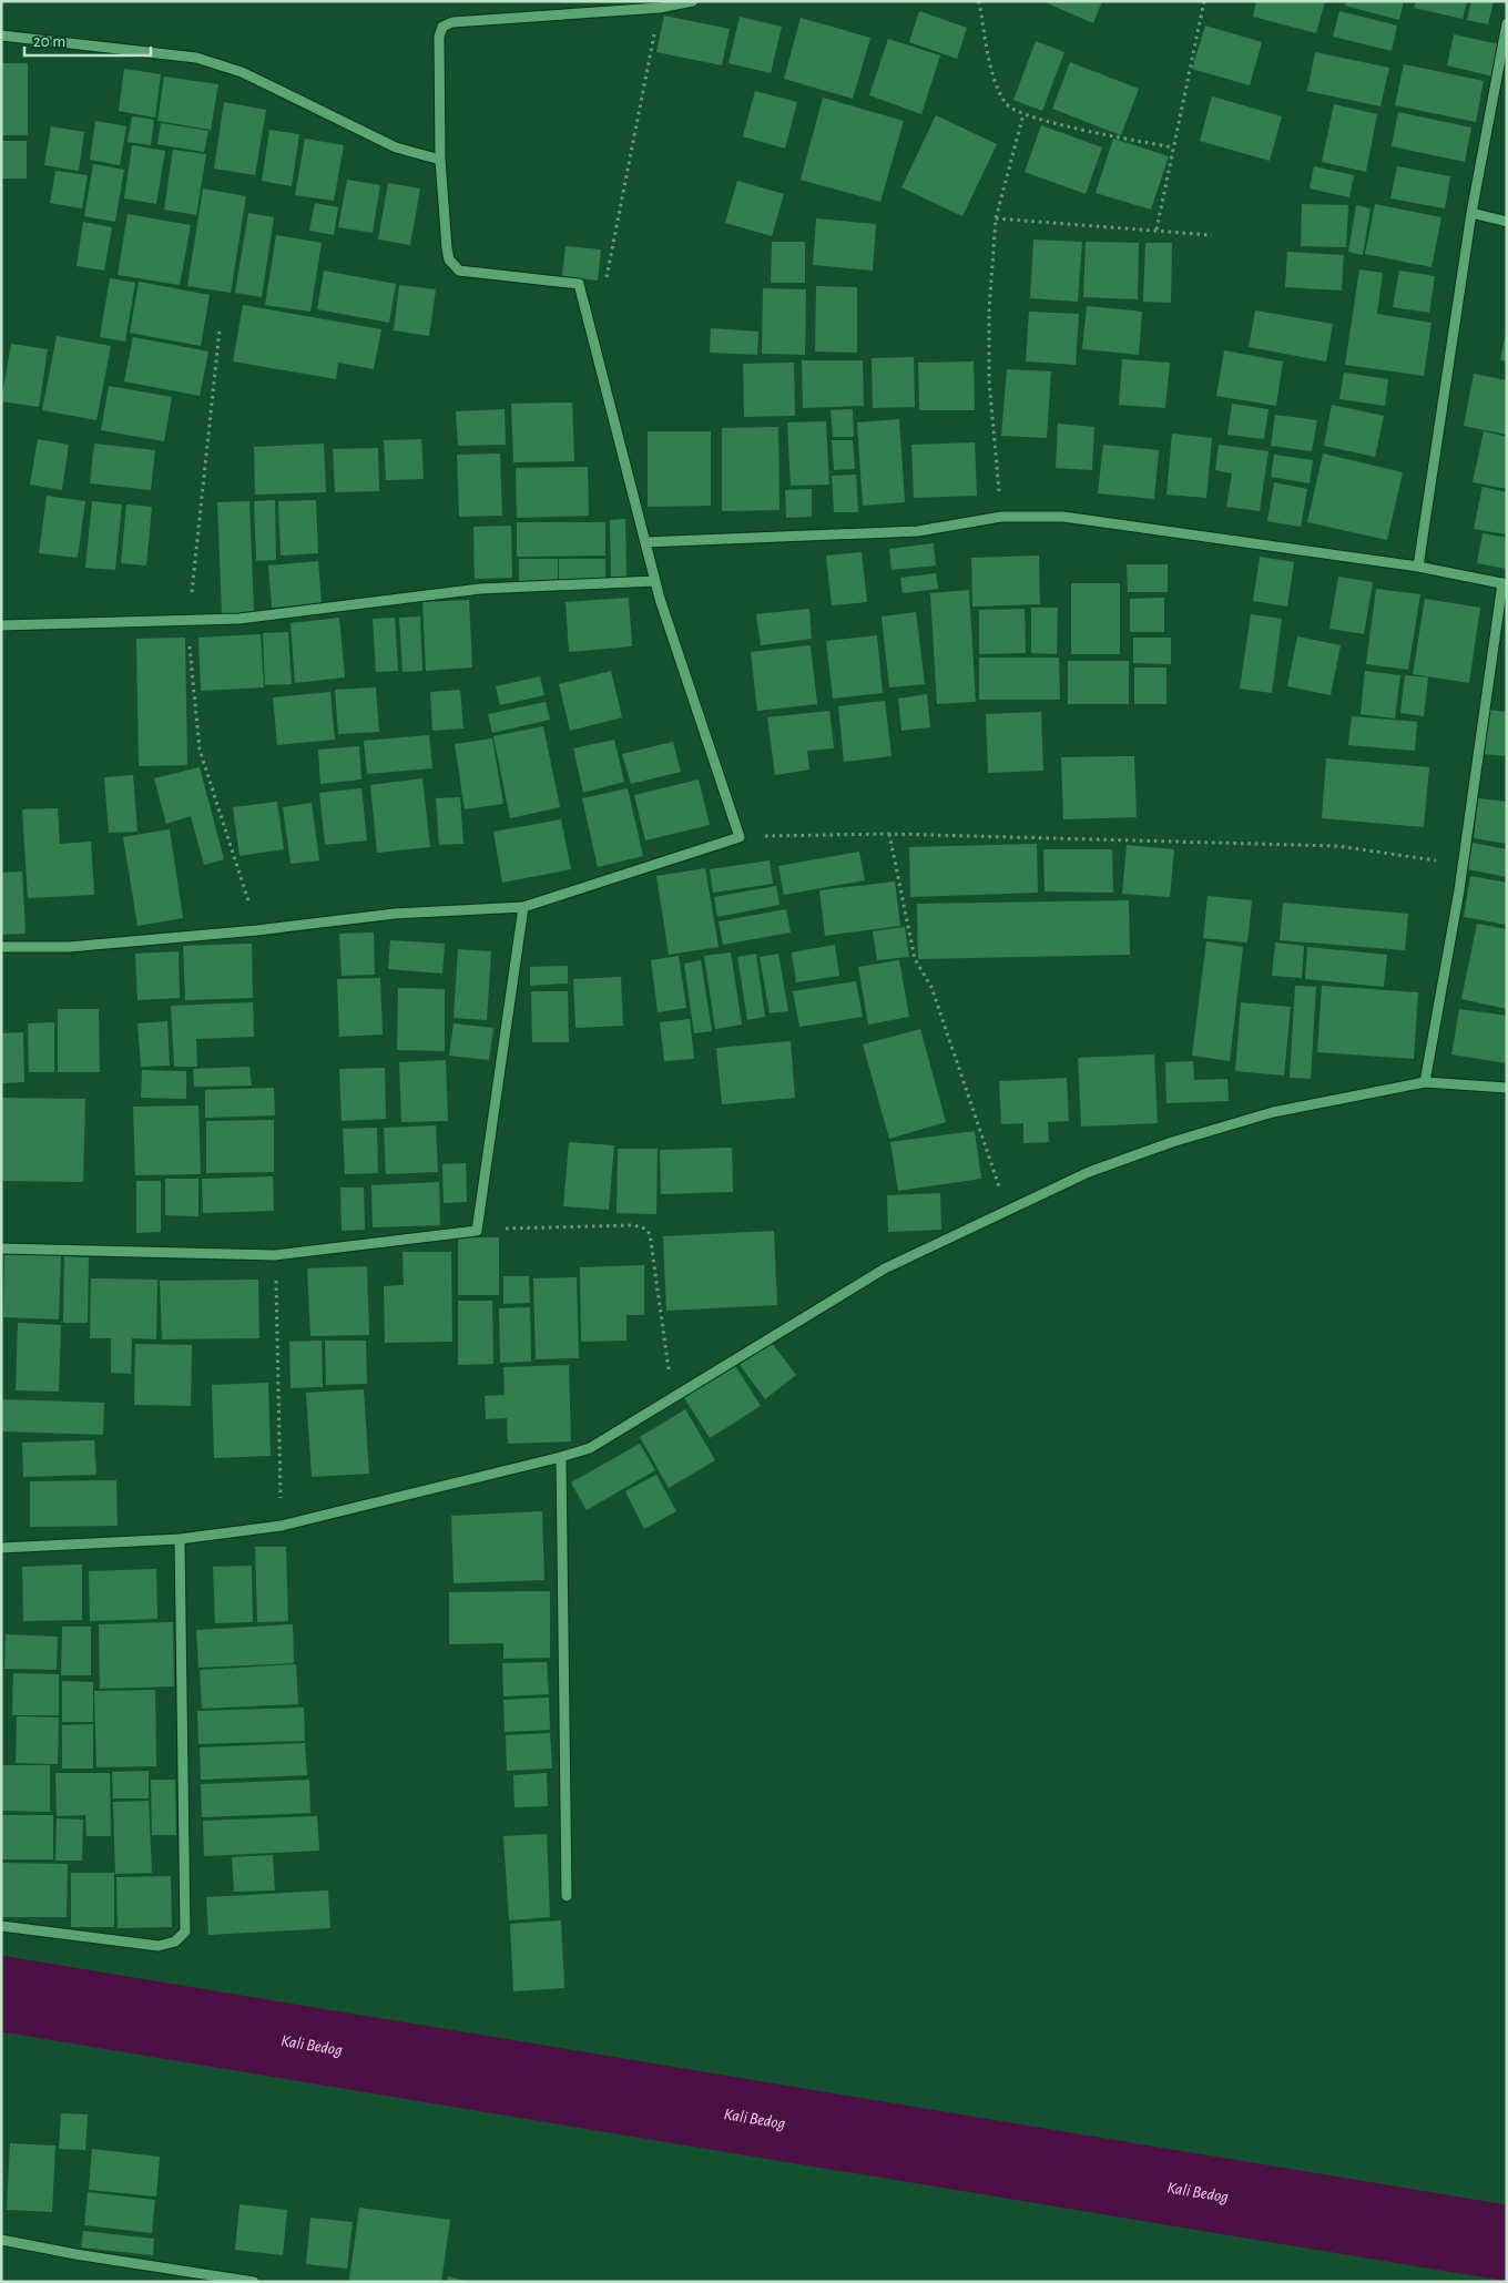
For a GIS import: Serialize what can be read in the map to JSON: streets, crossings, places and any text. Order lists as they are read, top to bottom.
{
  "water": ["Kali Bedog"],
  "scale_bar": "20 m"
}
